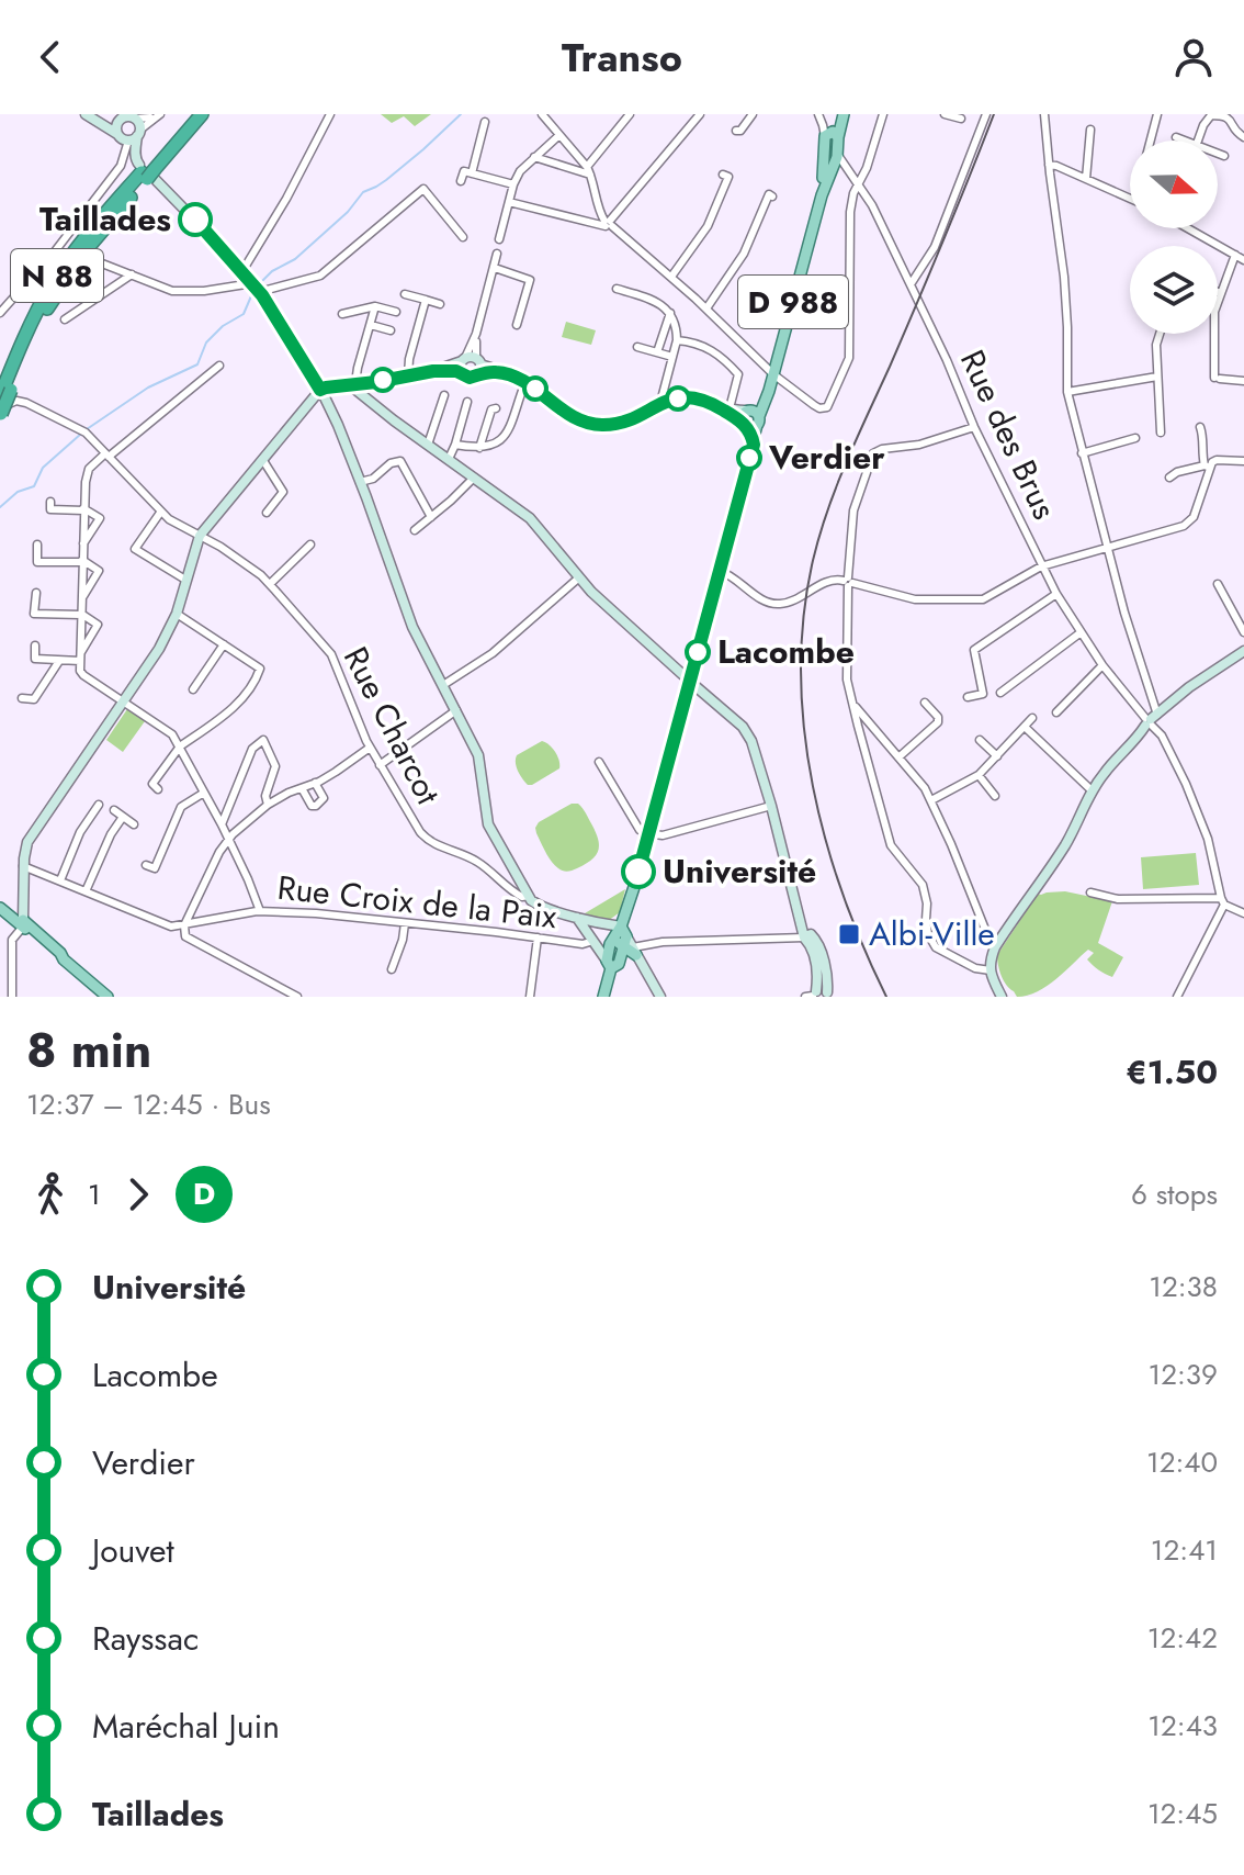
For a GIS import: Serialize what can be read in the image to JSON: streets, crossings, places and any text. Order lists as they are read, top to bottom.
{
  "streets": {
    "highway": ["N 88"],
    "main road": ["D 988"],
    "street": ["Rue des Brus", "Rue Charcot", "Rue Croix de la Paix"]
  },
  "crossings": [
    ["N 88", "Rue Charcot"],
    ["D 988", "Rue des Brus"]
  ],
  "places": {
    "other": [
      "Taillades",
      "Verdier",
      "Lacombe",
      "Université"
    ],
    "transit": ["Albi-Ville"]
  },
  "lines": ["bus line D"],
  "north": "right",
  "page": {
    "header": "Transo",
    "heading": ["8 min", "12:37 – 12:45 · Bus", "€1.50"],
    "legs": ["1", "D", "6 stops"],
    "list": [
      {
        "name": "Université",
        "value": "12:38"
      },
      {
        "name": "Lacombe",
        "value": "12:39"
      },
      {
        "name": "Verdier",
        "value": "12:40"
      },
      {
        "name": "Jouvet",
        "value": "12:41"
      },
      {
        "name": "Rayssac",
        "value": "12:42"
      },
      {
        "name": "Maréchal Juin",
        "value": "12:43"
      },
      {
        "name": "Taillades",
        "value": "12:45"
      }
    ]
  }
}
